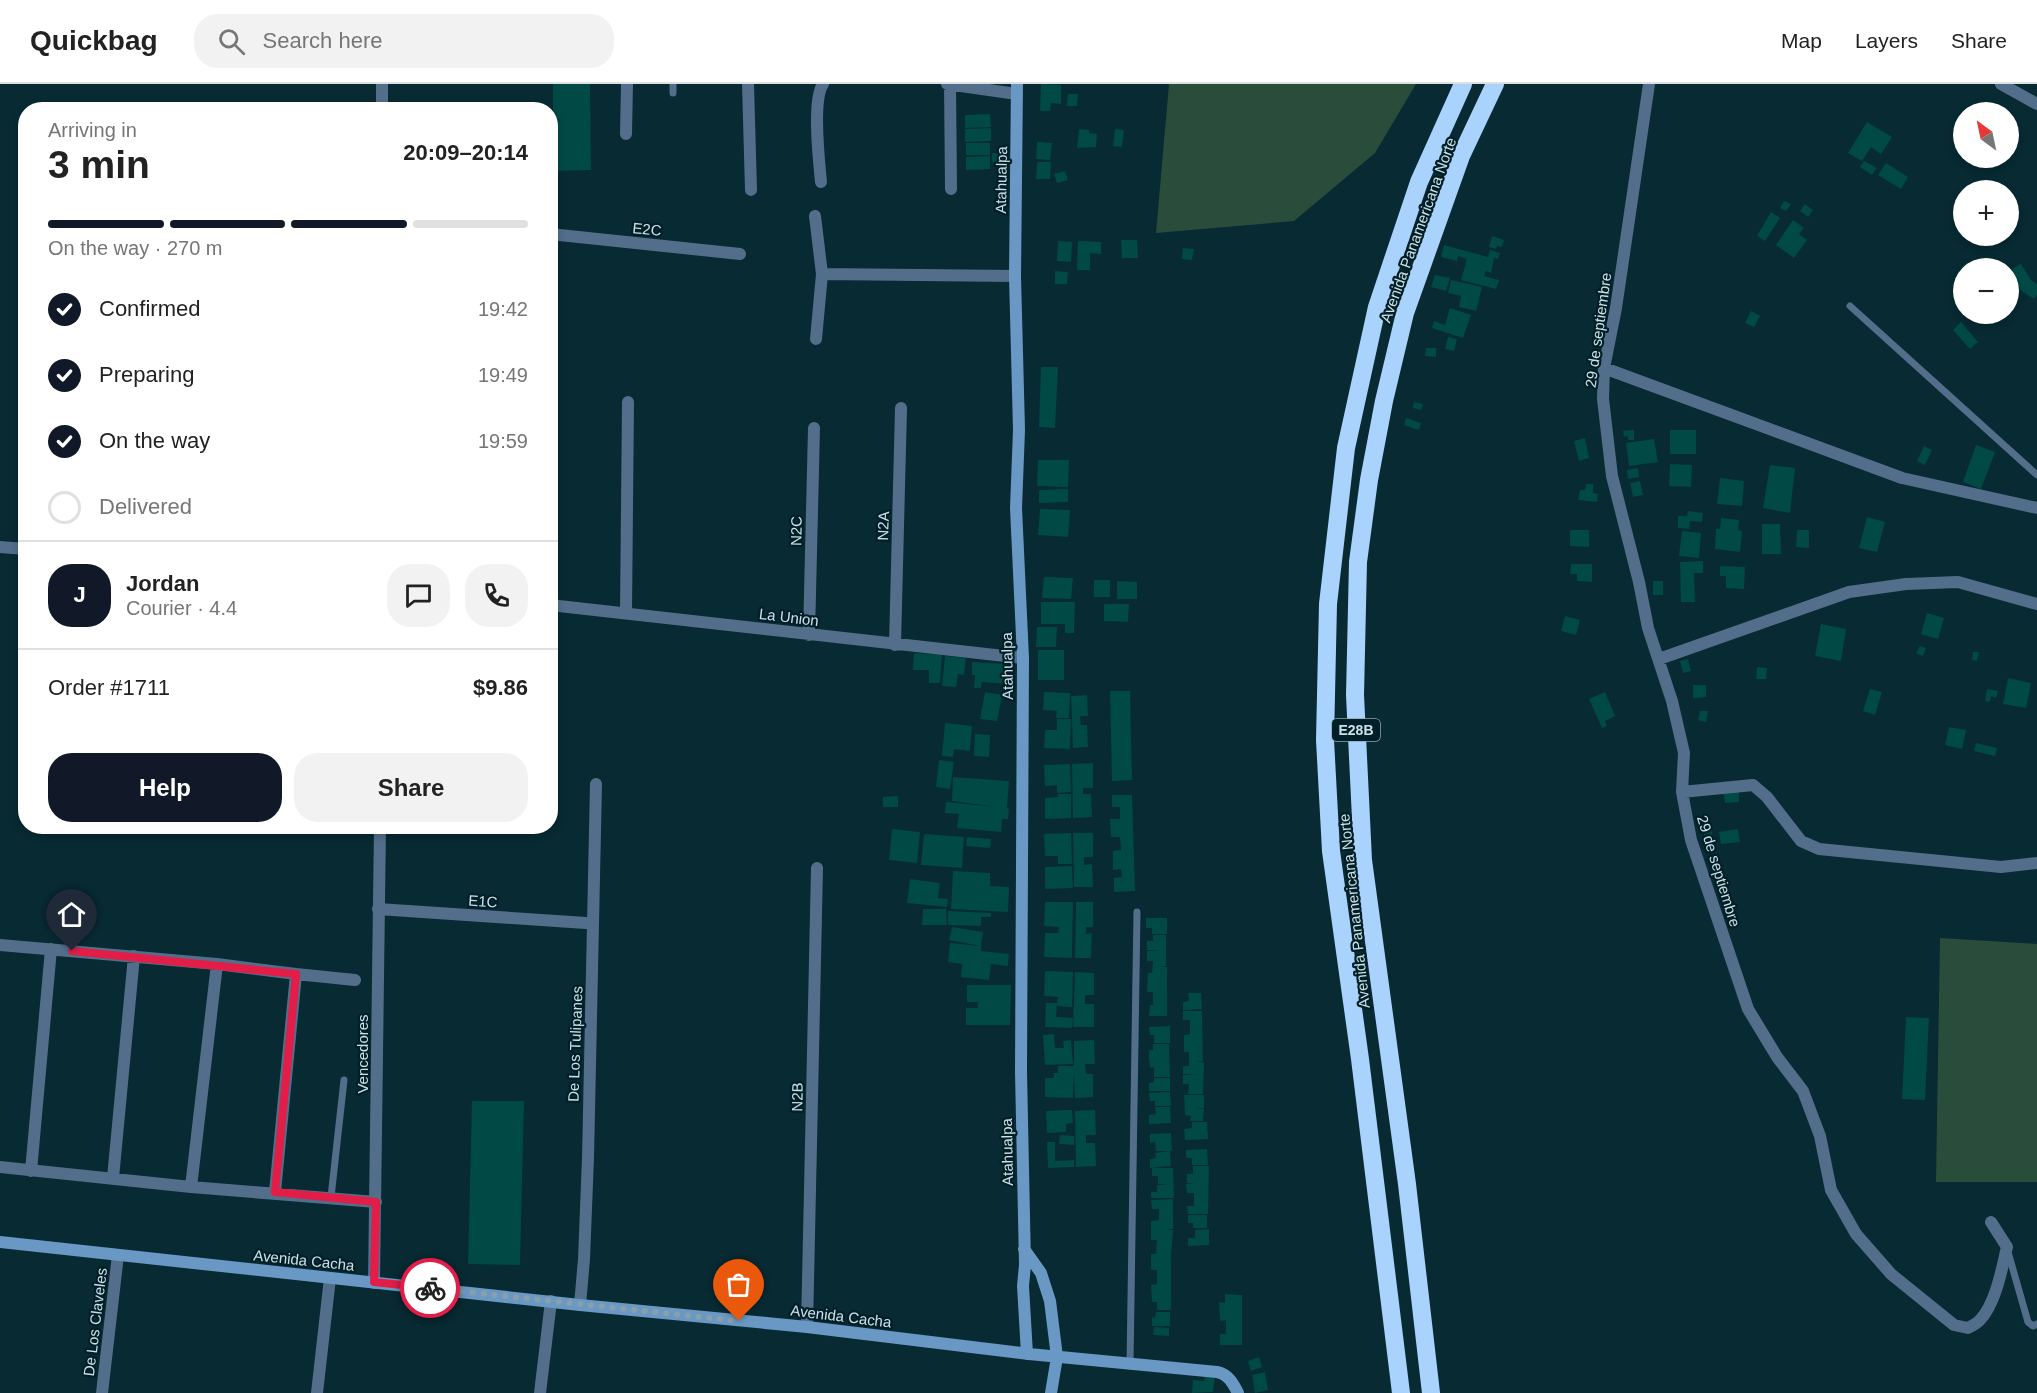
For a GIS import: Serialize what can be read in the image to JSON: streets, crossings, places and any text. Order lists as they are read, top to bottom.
{
  "streets": {
    "highway": ["Avenida Panamericana Norte", "E28B"],
    "street": [
      "Atahualpa",
      "E2C",
      "29 de septiembre",
      "N2A",
      "N2C",
      "La Union",
      "E1C",
      "De Los Tulipanes",
      "Vencedores",
      "N2B",
      "Avenida Cacha",
      "De Los Claveles"
    ]
  },
  "crossings": [
    ["Atahualpa", "La Union"],
    ["Atahualpa", "Avenida Cacha"],
    ["N2A", "La Union"],
    ["N2C", "La Union"],
    ["E1C", "Vencedores"],
    ["De Los Tulipanes", "Avenida Cacha"],
    ["Vencedores", "Avenida Cacha"],
    ["N2B", "Avenida Cacha"],
    ["Avenida Cacha", "De Los Claveles"]
  ],
  "north": "top left",
  "page": {
    "header": "Quickbag",
    "search": "Search here",
    "nav": ["Map", "Layers", "Share"],
    "map_buttons": ["+", "−"],
    "heading": ["3 min", "Arriving in", "20:09–20:14"],
    "panel": [
      "Jordan",
      "Courier · 4.4",
      "Order #1711",
      "$9.86"
    ],
    "bar": "On the way · 270 m",
    "list": [
      ["Confirmed", "19:42"],
      ["Preparing", "19:49"],
      ["On the way", "19:59"],
      "Delivered"
    ],
    "round": "J",
    "buttons": ["Help", "Share"]
  }
}
